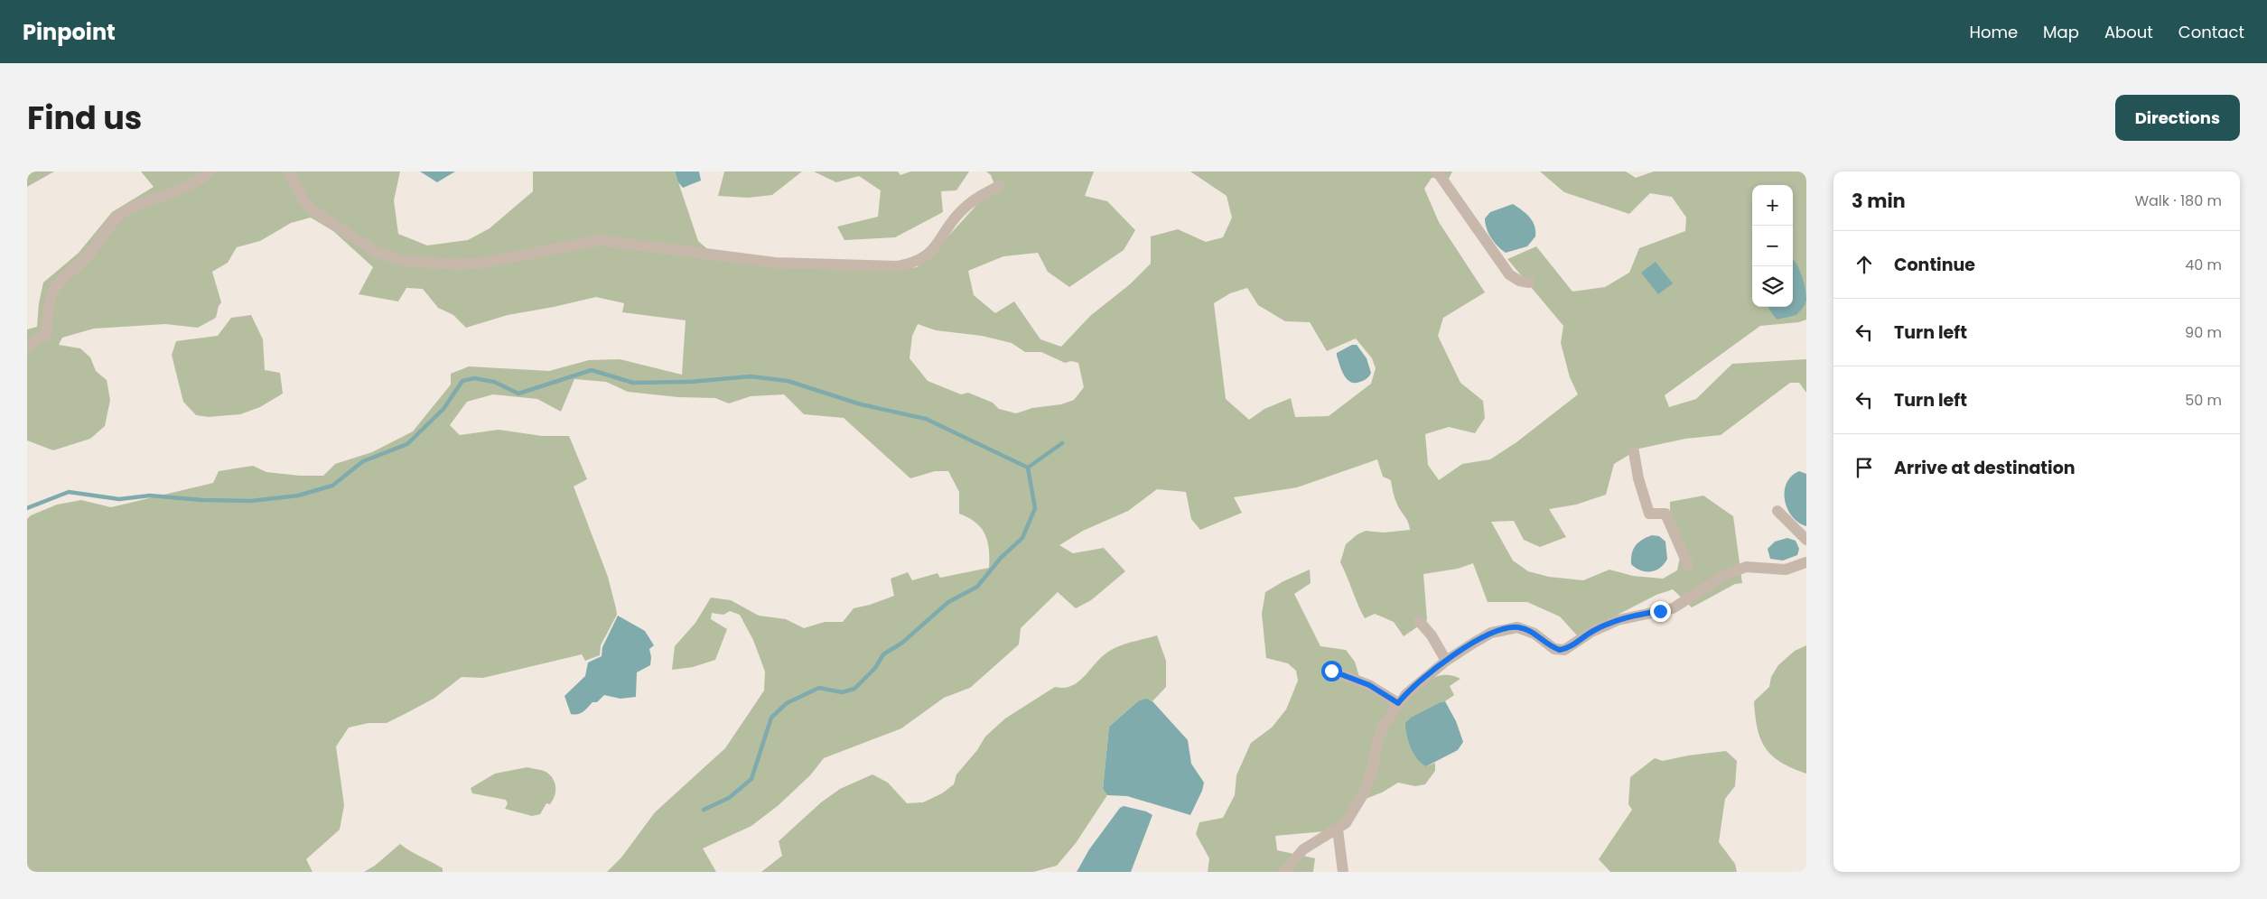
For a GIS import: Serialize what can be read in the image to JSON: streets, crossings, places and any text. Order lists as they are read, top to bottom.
{
  "page": {
    "header": "Pinpoint",
    "nav": [
      "Home",
      "Map",
      "About",
      "Contact"
    ],
    "title": "Find us",
    "buttons": "Directions",
    "heading": ["3 min", "Walk · 180 m"],
    "map_buttons": ["+", "−"],
    "list": [
      ["Continue", "40 m"],
      ["Turn left", "90 m"],
      ["Turn left", "50 m"],
      "Arrive at destination"
    ]
  }
}
